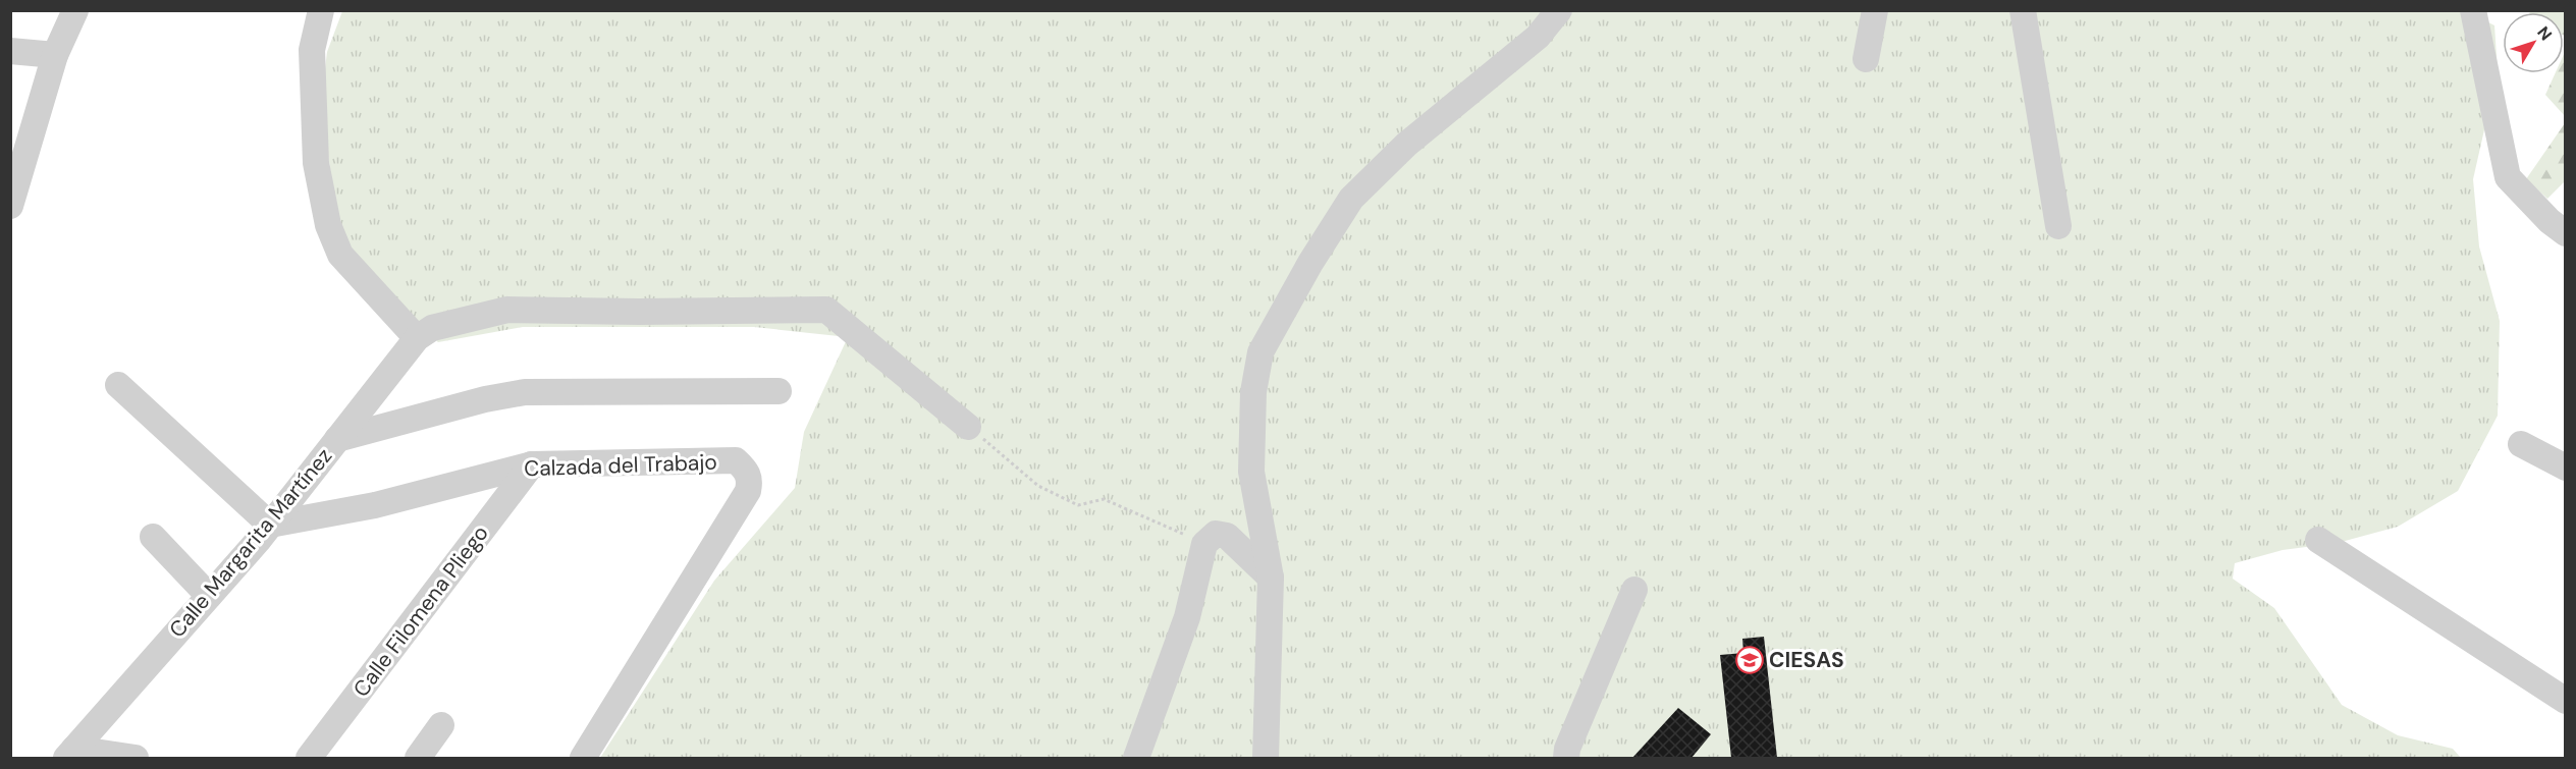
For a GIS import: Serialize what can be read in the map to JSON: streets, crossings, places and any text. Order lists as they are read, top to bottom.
{
  "streets": {
    "street": ["Calzada del Trabajo", "Calle Margarita Martínez", "Calle Filomena Pliego"]
  },
  "crossings": [
    ["Calzada del Trabajo", "Calle Margarita Martínez"],
    ["Calzada del Trabajo", "Calle Filomena Pliego"]
  ],
  "places": {
    "school or university": ["CIESAS"]
  },
  "north": "top right"
}
